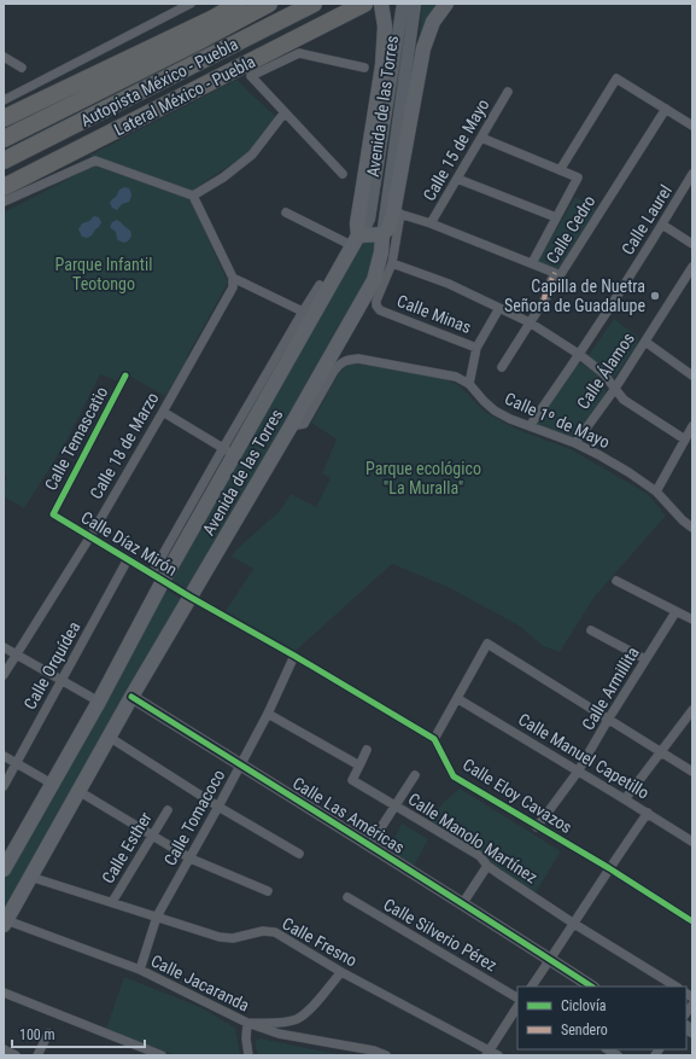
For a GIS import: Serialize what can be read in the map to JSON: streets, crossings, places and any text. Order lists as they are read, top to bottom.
{
  "streets": {
    "highway": ["Autopista México - Puebla", "Lateral México - Puebla"],
    "main road": ["Avenida de las Torres"],
    "street": [
      "Calle 15 de Mayo",
      "Calle Laurel",
      "Calle Cedro",
      "Calle Minas",
      "Calle Álamos",
      "Calle 1º de Mayo",
      "Calle Temascatio",
      "Calle 18 de Marzo",
      "Calle Díaz Mirón",
      "Calle Orquídea",
      "Calle Armillita",
      "Calle Manuel Capetillo",
      "Calle Eloy Cavazos",
      "Calle Las Américas",
      "Calle Tomacoco",
      "Calle Manolo Martínez",
      "Calle Esther",
      "Calle Silverio Pérez",
      "Calle Fresno",
      "Calle Jacaranda"
    ]
  },
  "crossings": [
    ["Avenida de las Torres", "Calle 1º de Mayo"],
    ["Avenida de las Torres", "Calle Díaz Mirón"],
    ["Avenida de las Torres", "Calle Las Américas"],
    ["Avenida de las Torres", "Calle Fresno"],
    ["Avenida de las Torres", "Calle Jacaranda"],
    ["Calle Laurel", "Calle 1º de Mayo"],
    ["Calle Álamos", "Calle 1º de Mayo"],
    ["Calle Temascatio", "Calle Díaz Mirón"],
    ["Calle 18 de Marzo", "Calle Díaz Mirón"],
    ["Calle Díaz Mirón", "Calle Orquídea"],
    ["Calle Armillita", "Calle Manuel Capetillo"],
    ["Calle Armillita", "Calle Eloy Cavazos"],
    ["Calle Las Américas", "Calle Tomacoco"],
    ["Calle Tomacoco", "Calle Fresno"],
    ["Calle Tomacoco", "Calle Jacaranda"],
    ["Calle Esther", "Calle Fresno"]
  ],
  "parks": ["Parque Infantil Teotongo", "Parque ecológico \"La Muralla\""],
  "places": ["Capilla de Nuetra Señora de Guadalupe"],
  "legend": ["Ciclovía", "Sendero"],
  "scale_bar": "100 m"
}
